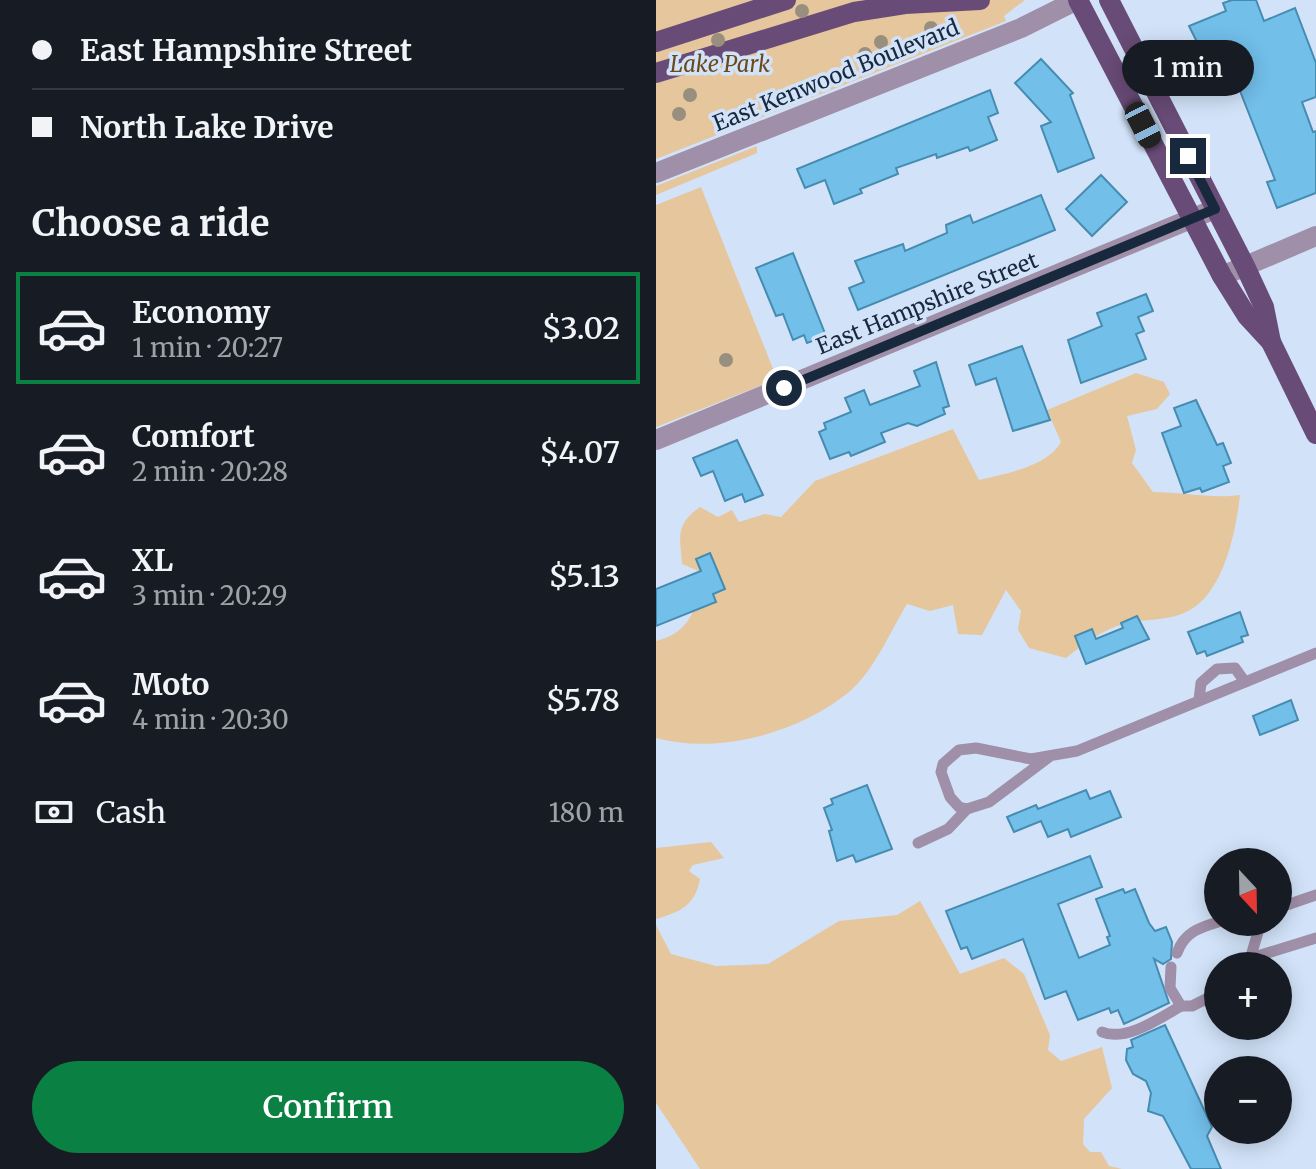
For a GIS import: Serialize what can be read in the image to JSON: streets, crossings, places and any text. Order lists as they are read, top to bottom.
{
  "streets": {
    "street": ["East Kenwood Boulevard", "East Hampshire Street"]
  },
  "parks": ["Lake Park"],
  "north": "bottom",
  "page": {
    "banner": ["East Hampshire Street", "North Lake Drive"],
    "bubble": "1 min",
    "heading": "Choose a ride",
    "list": [
      {
        "name": "Economy",
        "note": "1 min · 20:27",
        "value": "$3.02"
      },
      {
        "name": "Comfort",
        "note": "2 min · 20:28",
        "value": "$4.07"
      },
      {
        "name": "XL",
        "note": "3 min · 20:29",
        "value": "$5.13"
      },
      {
        "name": "Moto",
        "note": "4 min · 20:30",
        "value": "$5.78"
      }
    ],
    "pay": ["Cash", "180 m"],
    "map_buttons": ["+", "−"],
    "buttons": "Confirm"
  }
}
